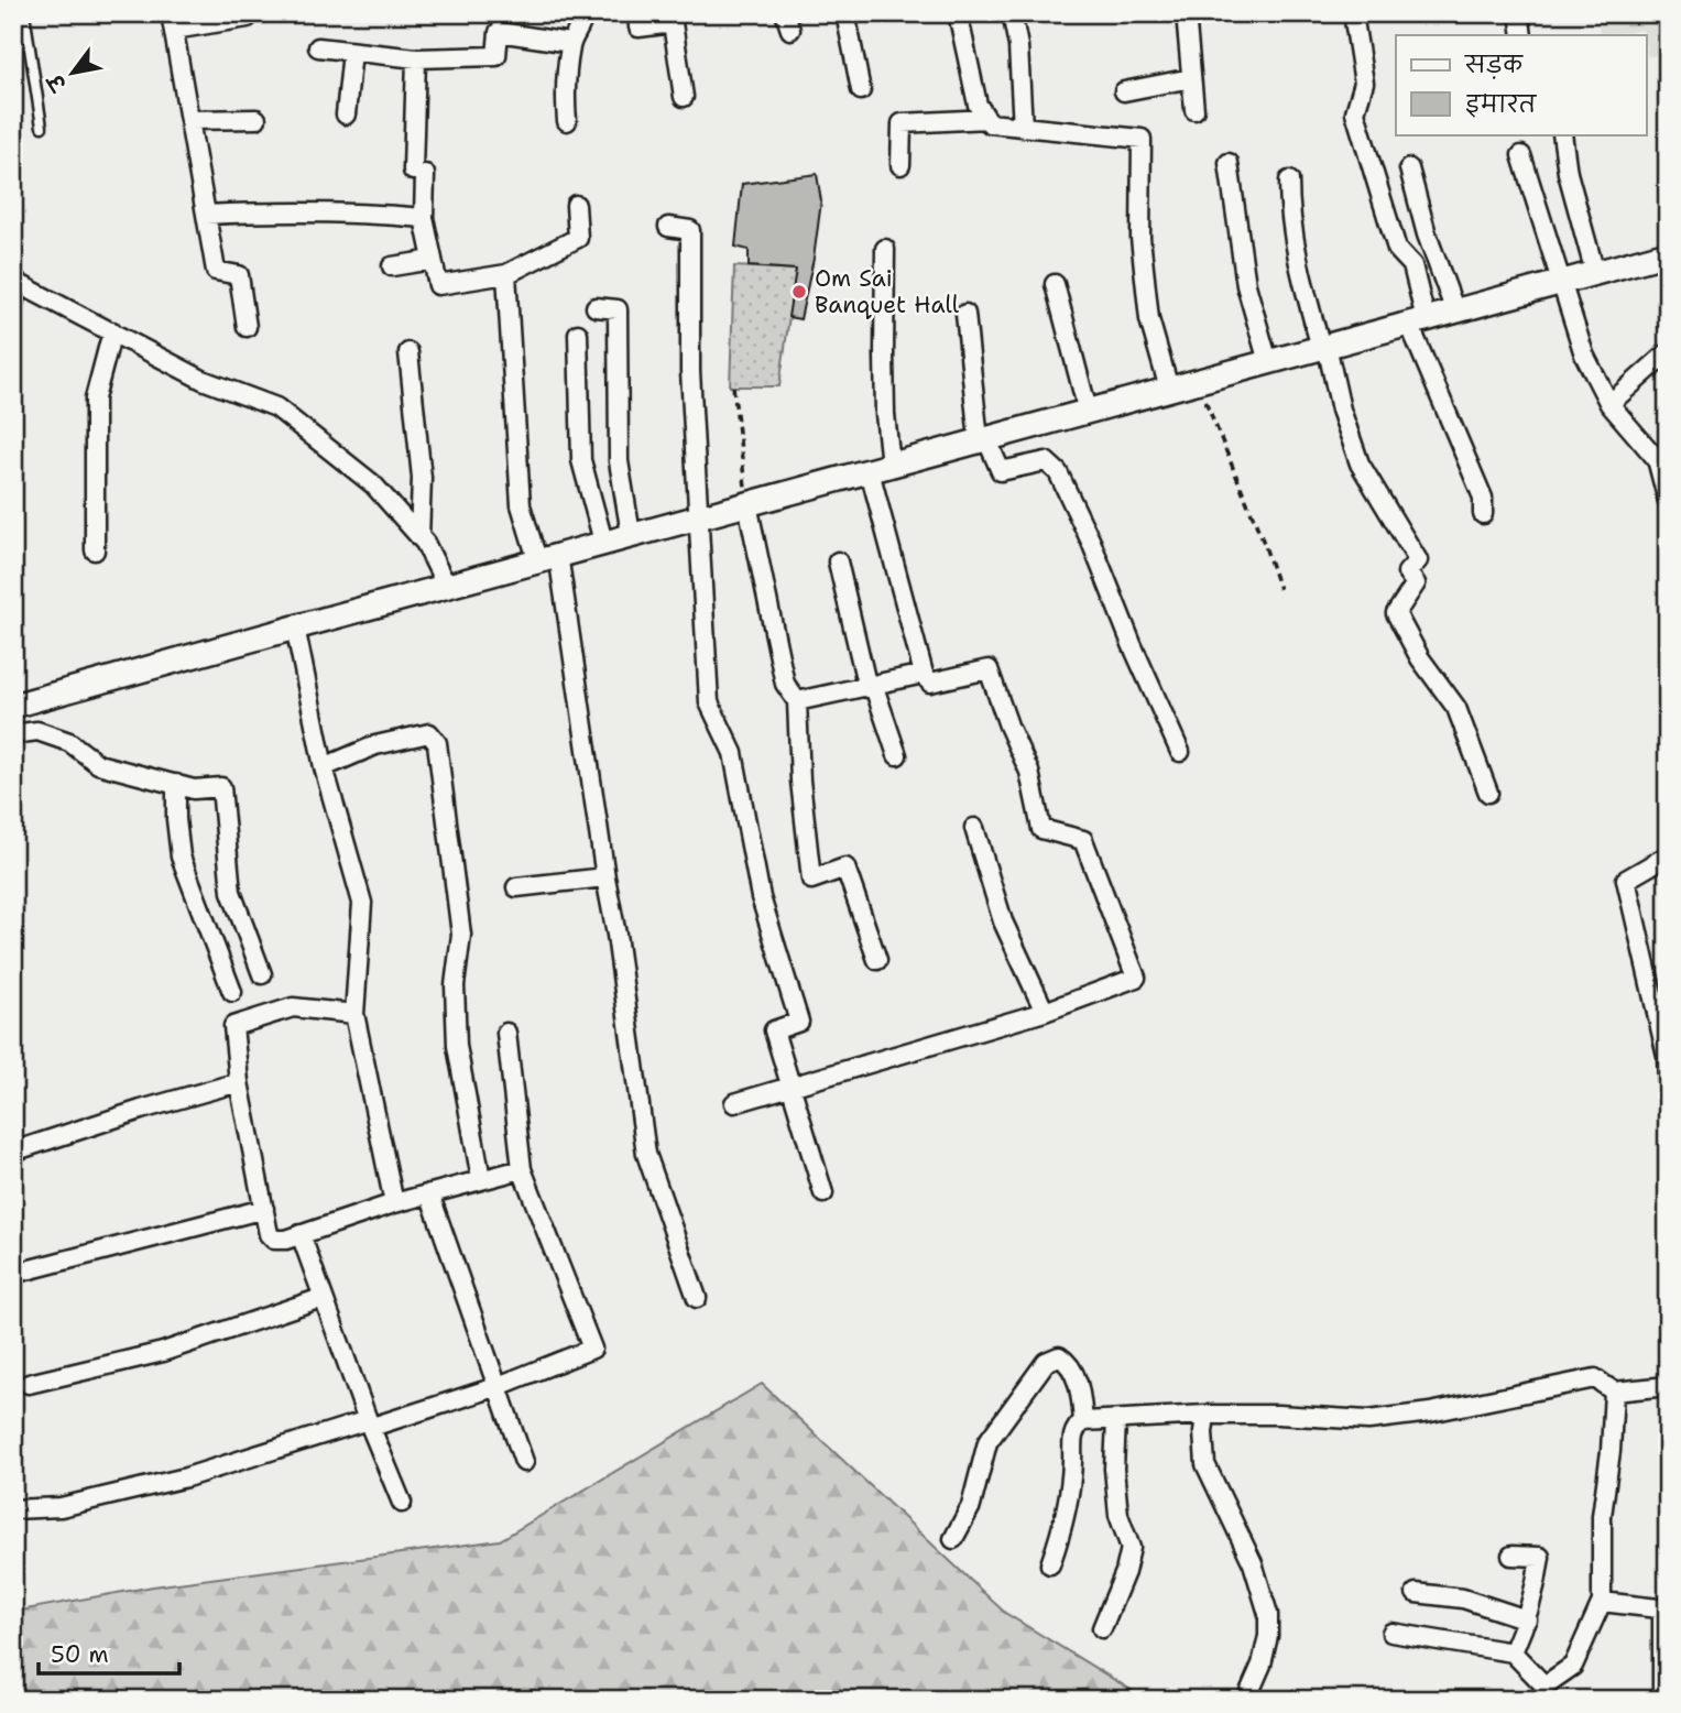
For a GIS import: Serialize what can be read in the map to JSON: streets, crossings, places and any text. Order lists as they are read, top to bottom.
{
  "places": ["Om Sai Banquet Hall"],
  "legend": ["सड़क", "इमारत"],
  "scale_bar": "50 m",
  "north": "bottom left"
}
